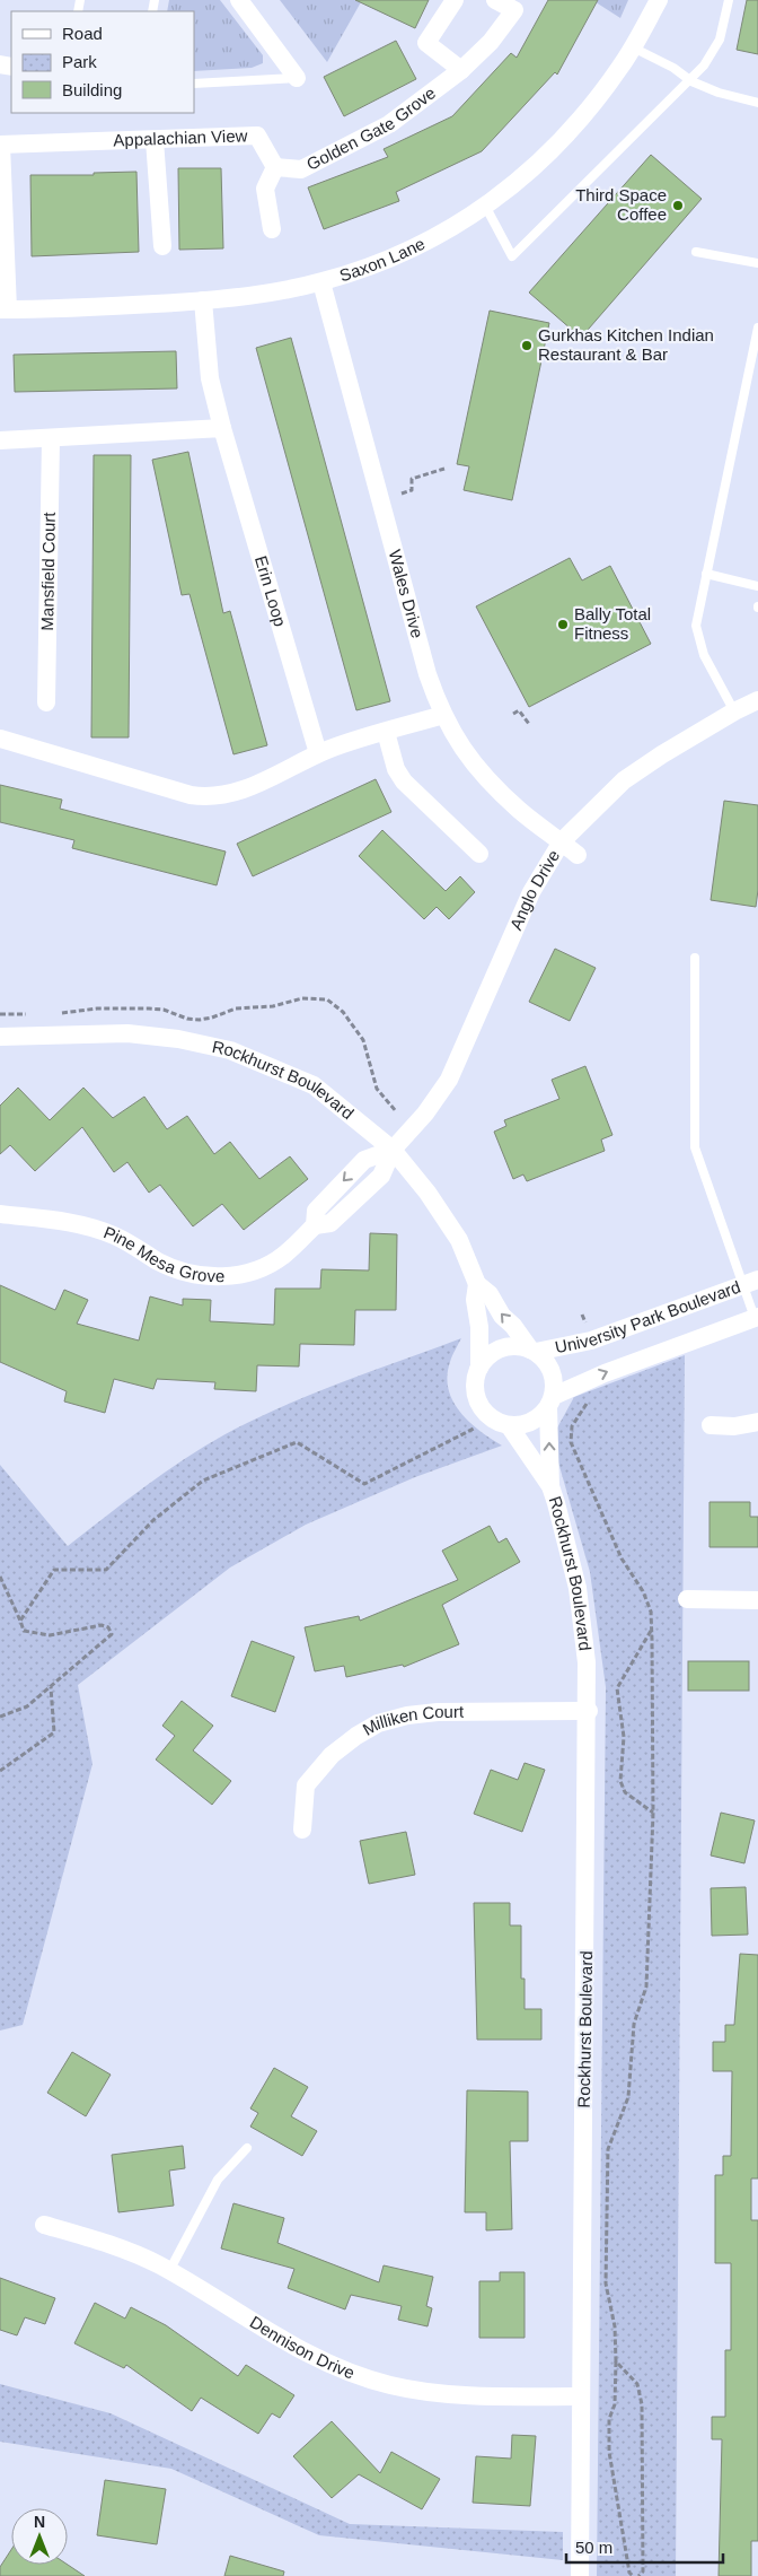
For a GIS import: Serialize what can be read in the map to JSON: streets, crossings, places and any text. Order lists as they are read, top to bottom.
{
  "streets": {
    "street": [
      "Golden Gate Grove",
      "Appalachian View",
      "Saxon Lane",
      "Mansfield Court",
      "Erin Loop",
      "Wales Drive",
      "Anglo Drive",
      "Rockhurst Boulevard",
      "Pine Mesa Grove",
      "University Park Boulevard",
      "Milliken Court",
      "Dennison Drive"
    ]
  },
  "crossings": [
    ["Golden Gate Grove", "Appalachian View"],
    ["Saxon Lane", "Erin Loop"],
    ["Saxon Lane", "Wales Drive"],
    ["Wales Drive", "Anglo Drive"],
    ["Anglo Drive", "Rockhurst Boulevard"],
    ["Anglo Drive", "Pine Mesa Grove"],
    ["Rockhurst Boulevard", "Pine Mesa Grove"],
    ["Rockhurst Boulevard", "University Park Boulevard"],
    ["Rockhurst Boulevard", "Milliken Court"],
    ["Rockhurst Boulevard", "Dennison Drive"]
  ],
  "places": ["Third Space Coffee", "Gurkhas Kitchen Indian Restaurant & Bar", "Bally Total Fitness"],
  "legend": ["Road", "Park", "Building"],
  "scale_bar": "50 m",
  "north": "top"
}
